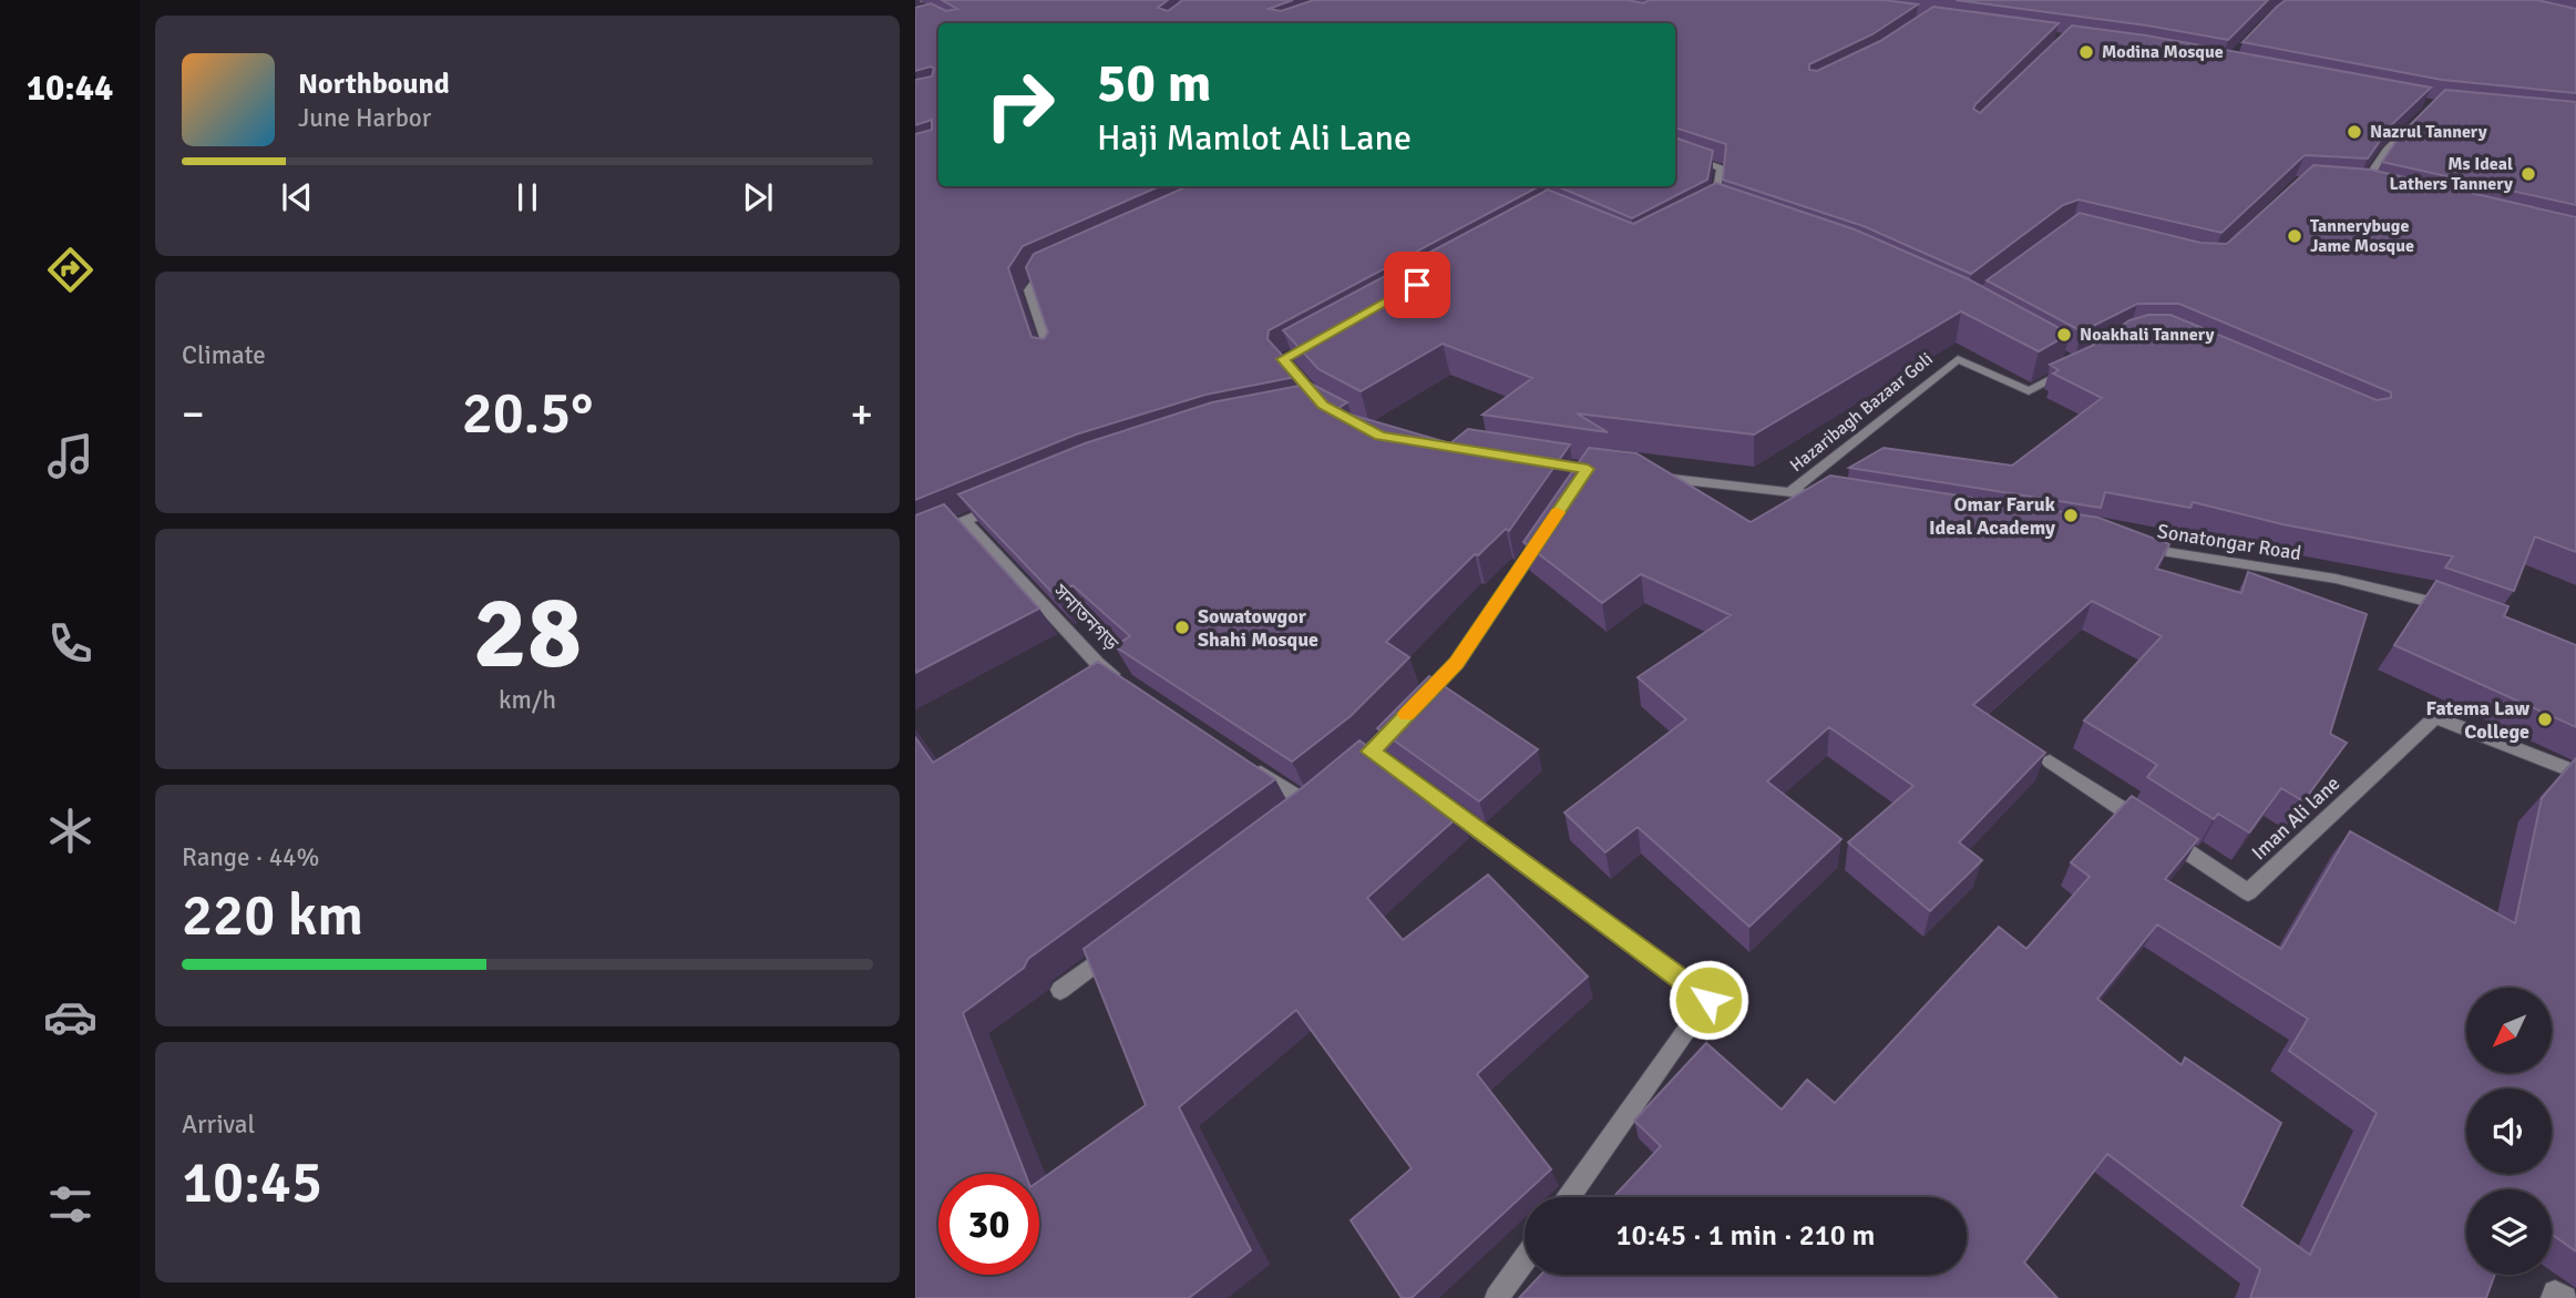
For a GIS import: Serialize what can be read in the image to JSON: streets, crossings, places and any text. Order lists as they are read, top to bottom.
{
  "streets": {
    "street": [
      "Hazaribagh Bazaar Goli",
      "Sonatongar Road",
      "সনাতনগড়",
      "Iman Ali lane"
    ]
  },
  "places": [
    "Modina Mosque",
    "Nazrul Tannery",
    "Ms Ideal Lathers Tannery",
    "Tannerybuge Jame Mosque",
    "Noakhali Tannery",
    "Omar Faruk Ideal Academy",
    "Sowatowgor Shahi Mosque",
    "Fatema Law College"
  ],
  "north": "bottom left",
  "page": {
    "tabs": "10:44",
    "turn": ["50 m", "Haji Mamlot Ali Lane"],
    "song": ["Northbound", "June Harbor"],
    "tile": [
      "Climate",
      ["28", "km/h"],
      ["Range · 44%", "220 km"],
      ["Arrival", "10:45"]
    ],
    "heat": ["−", "20.5°", "+"],
    "limit": "30",
    "trip": "10:45 · 1 min · 210 m"
  }
}
